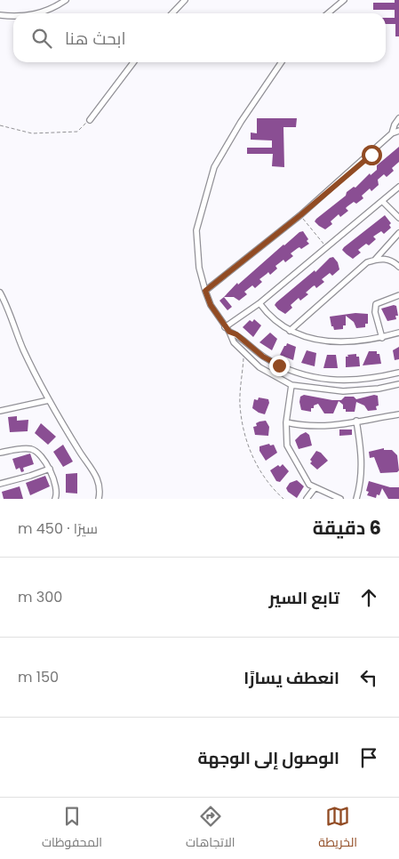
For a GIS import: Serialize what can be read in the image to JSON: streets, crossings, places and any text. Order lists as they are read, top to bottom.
{
  "page": {
    "search": "ابحث هنا",
    "heading": ["6 دقيقة", "سيرًا · 450 m"],
    "list": [
      ["تابع السير", "300 m"],
      ["انعطف يسارًا", "150 m"],
      "الوصول إلى الوجهة"
    ],
    "nav": ["الخريطة", "الاتجاهات", "المحفوظات"]
  }
}
